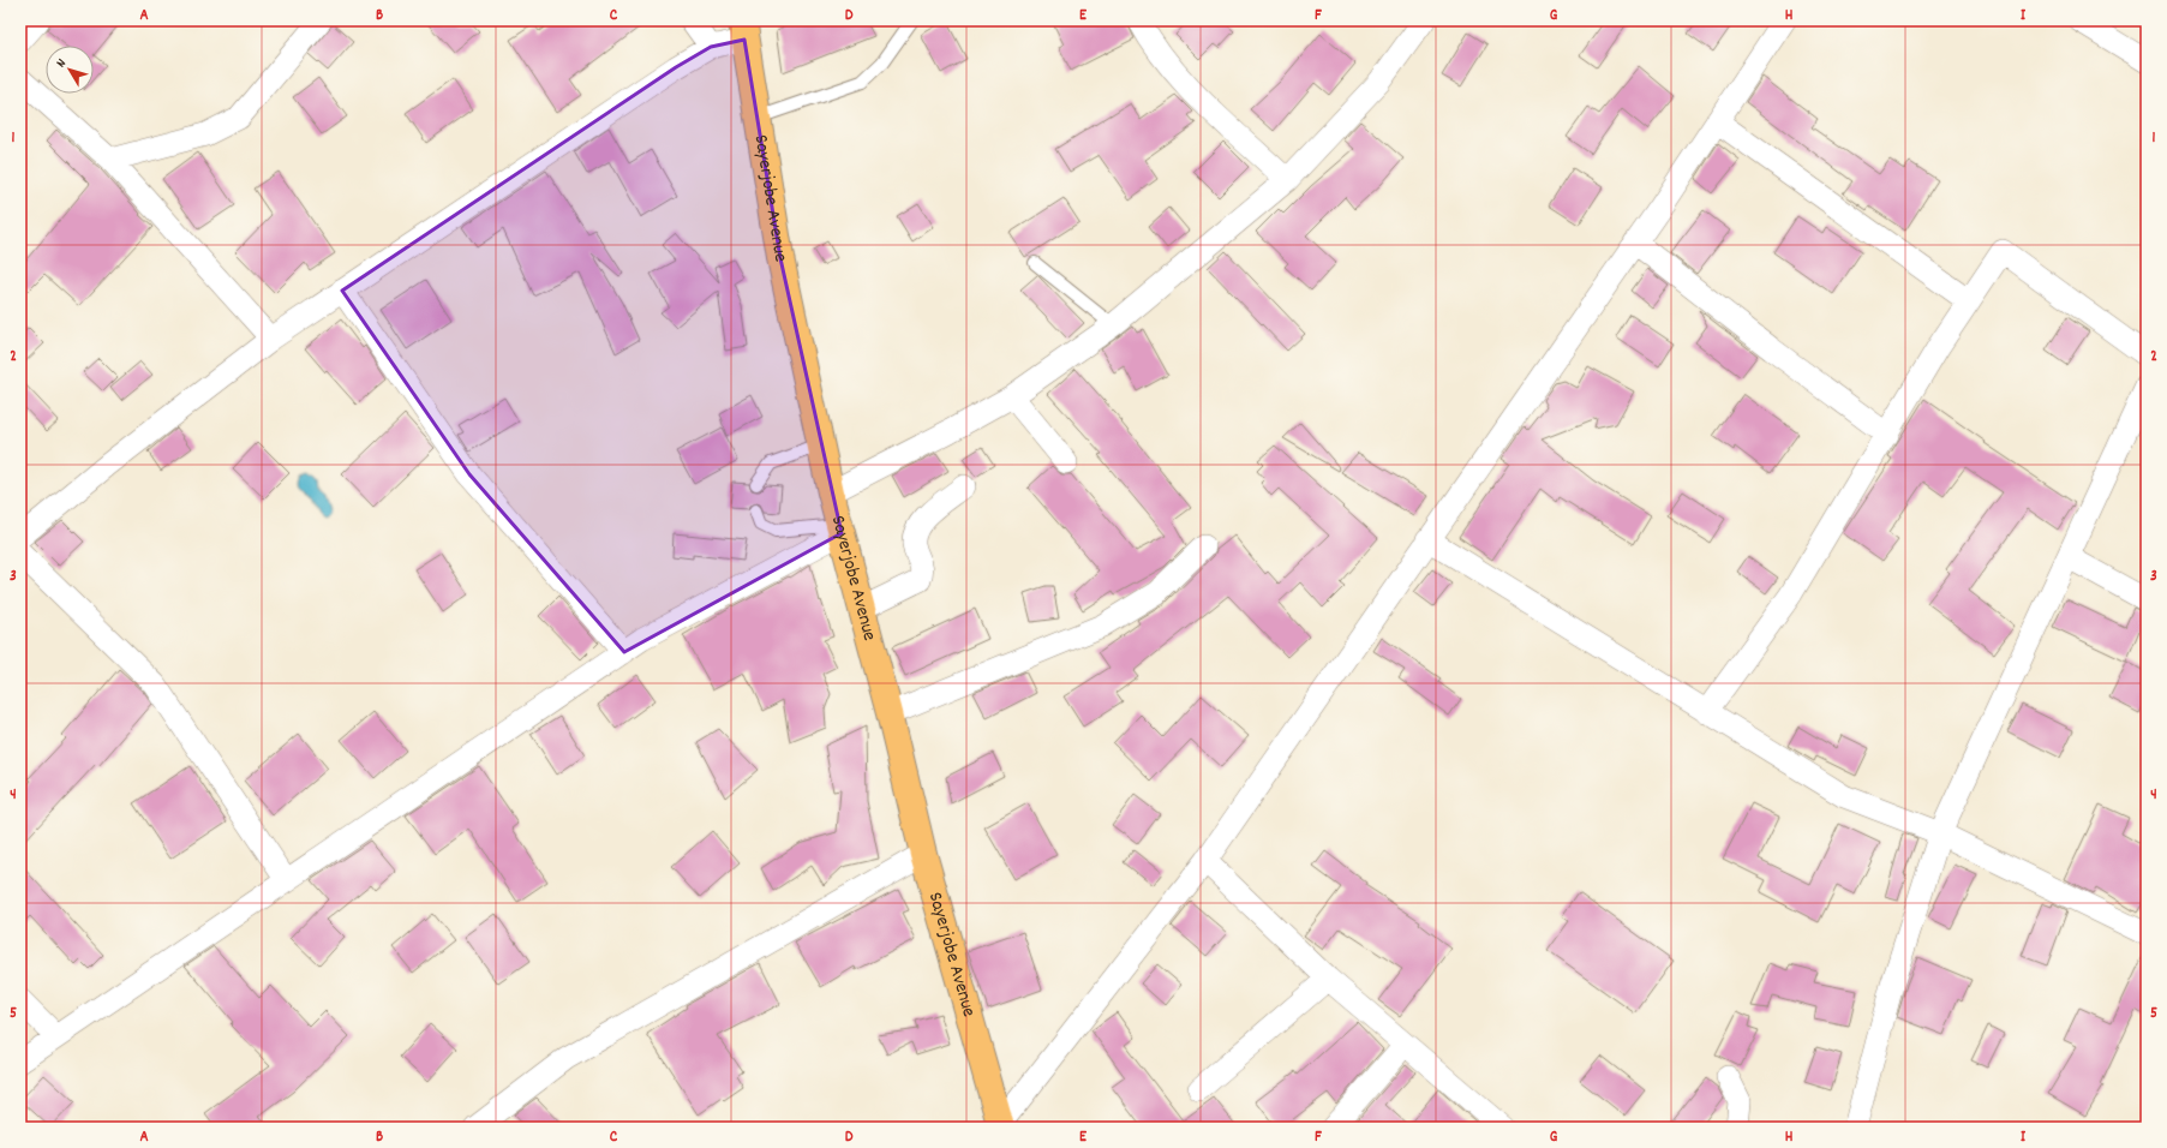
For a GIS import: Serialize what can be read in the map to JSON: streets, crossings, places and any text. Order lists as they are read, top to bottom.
{
  "streets": {
    "main road": ["Sayerjobe Avenue"]
  },
  "north": "top left",
  "grid": {
    "columns": [
      "A",
      "B",
      "C",
      "D",
      "E",
      "F",
      "G",
      "H",
      "I"
    ],
    "rows": [
      "1",
      "2",
      "3",
      "4",
      "5"
    ]
  }
}
